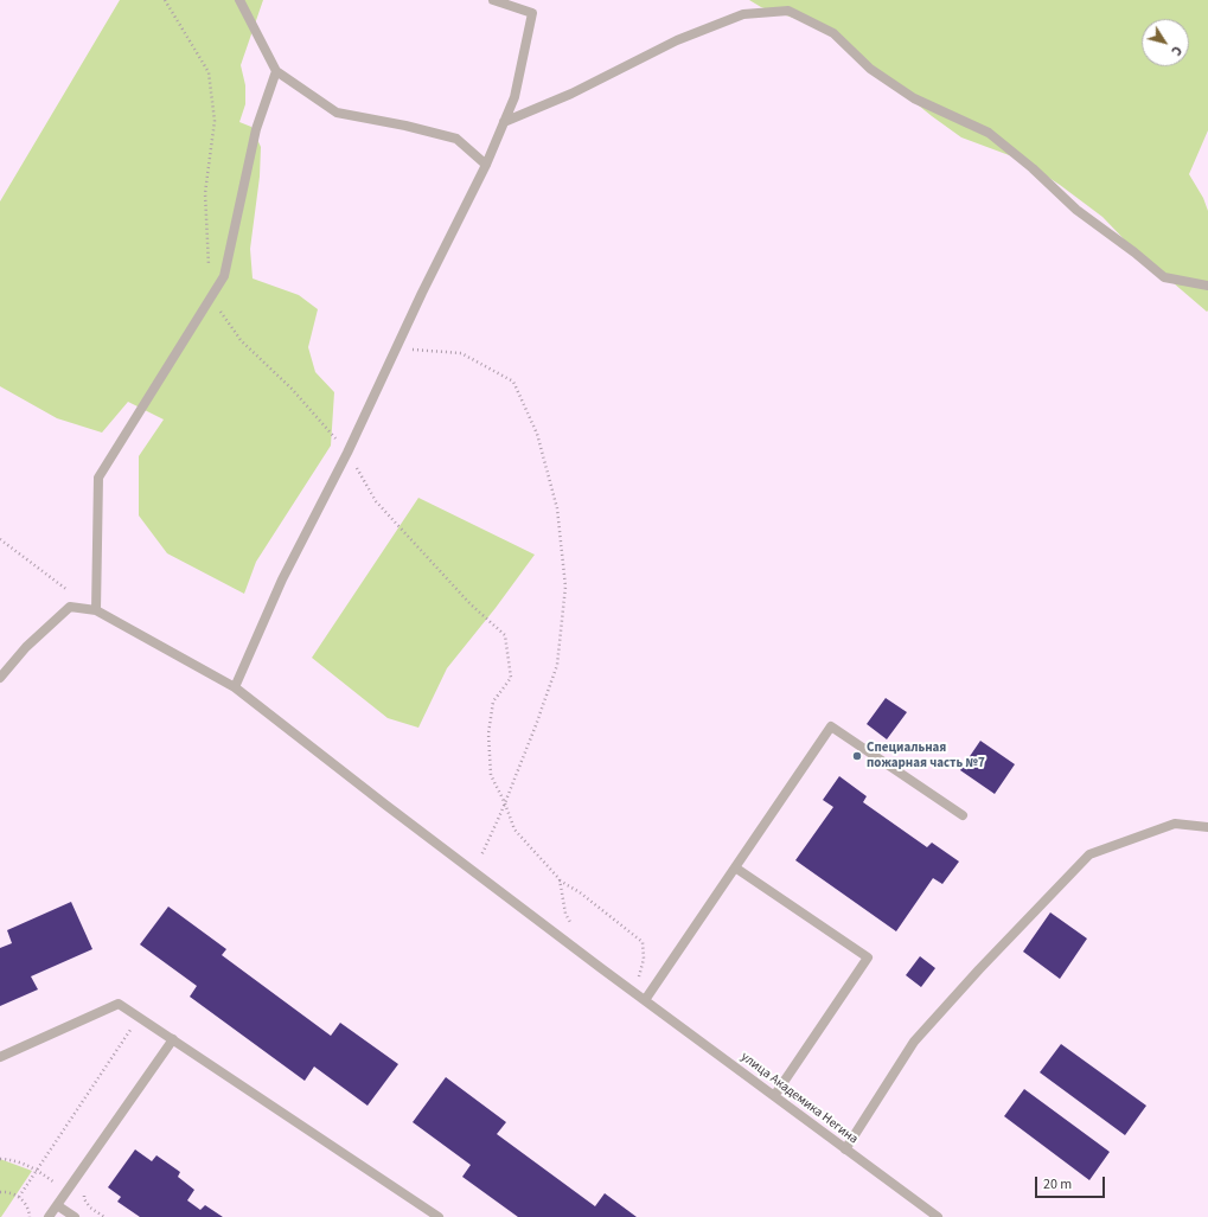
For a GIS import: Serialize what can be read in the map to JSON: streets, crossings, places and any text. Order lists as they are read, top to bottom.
{
  "streets": {
    "lane": ["улица Академика Негина"]
  },
  "places": ["Специальная пожарная часть №7"],
  "scale_bar": "20 m",
  "north": "bottom right"
}
